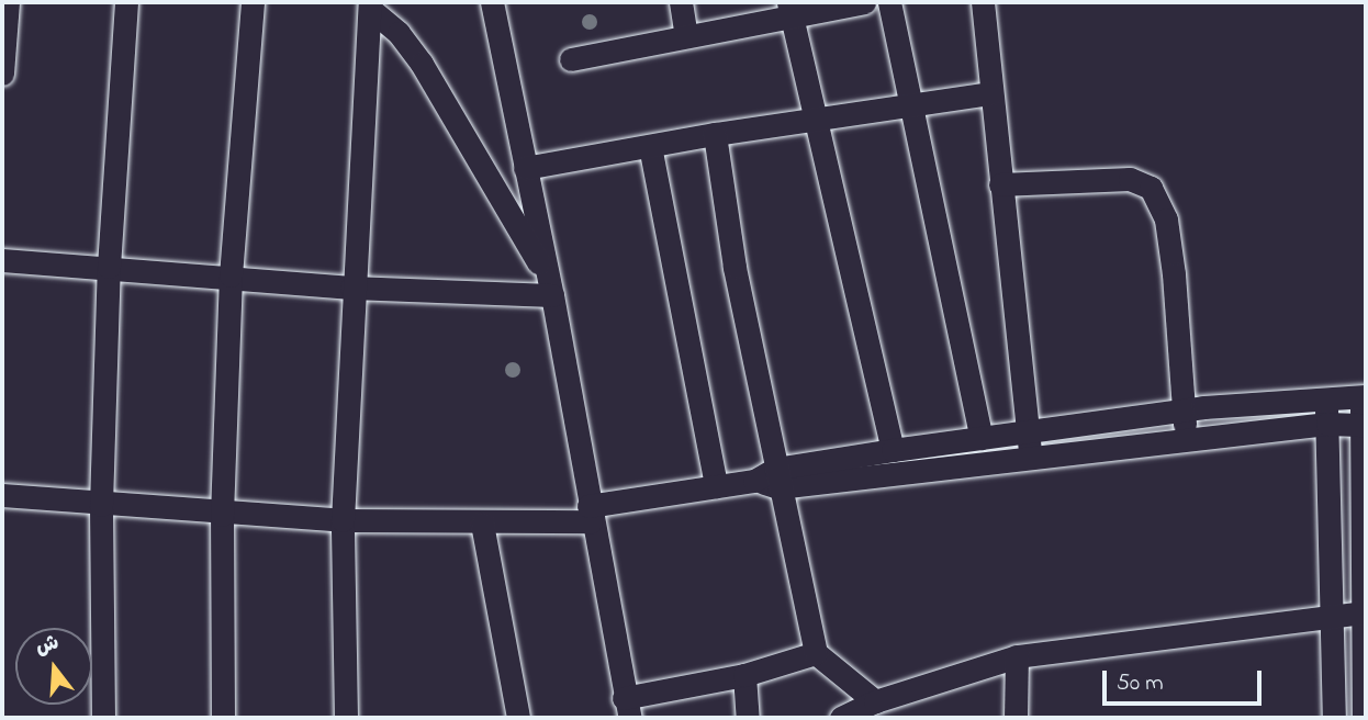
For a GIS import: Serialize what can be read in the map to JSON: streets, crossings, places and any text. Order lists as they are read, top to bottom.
{
  "scale_bar": "50 m",
  "north": "top"
}
